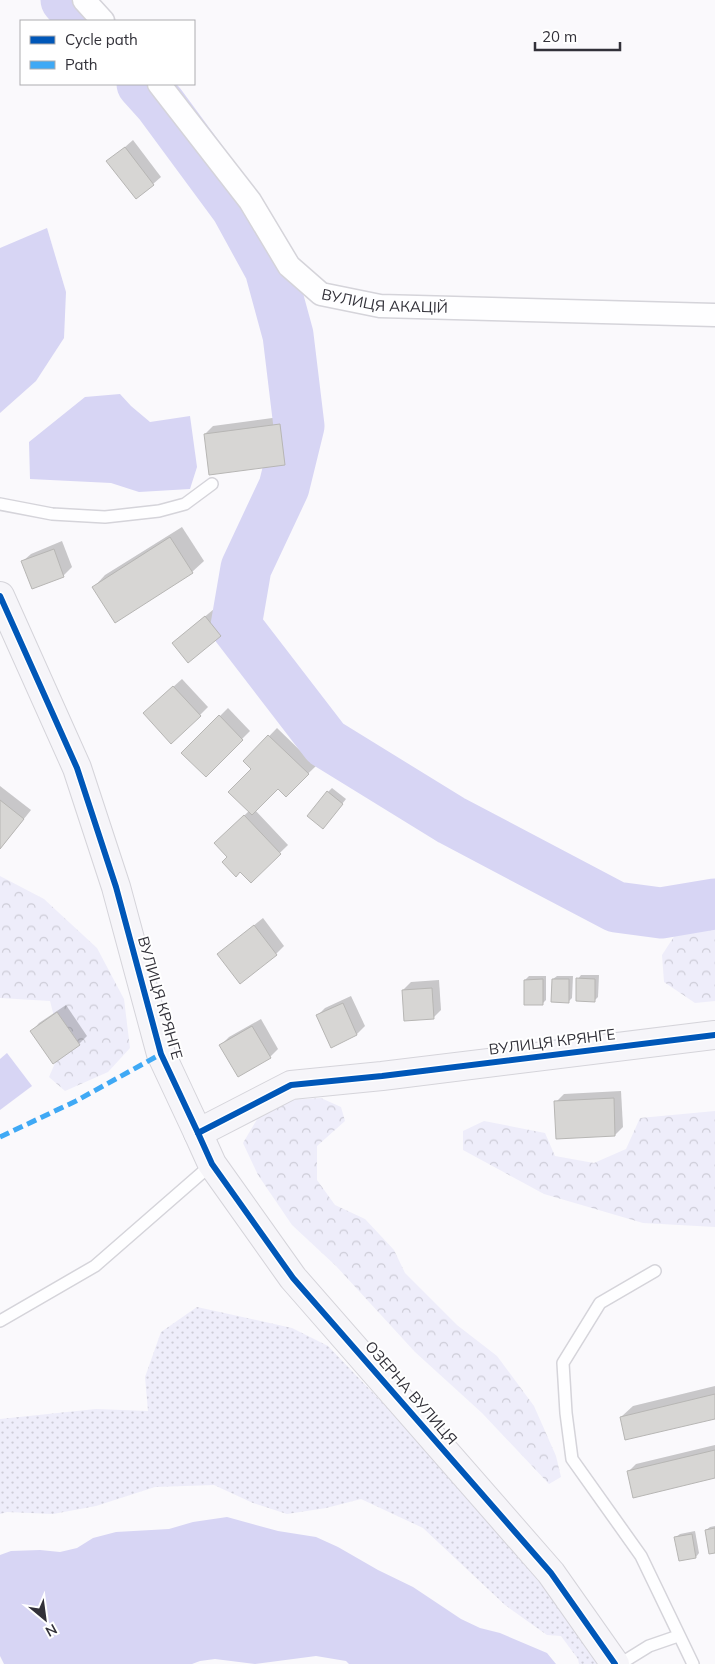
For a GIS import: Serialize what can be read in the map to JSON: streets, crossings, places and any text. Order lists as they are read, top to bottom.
{
  "streets": {
    "street": ["ВУЛИЦЯ АКАЦІЙ", "ВУЛИЦЯ КРЯНГЕ", "ОЗЕРНА ВУЛИЦЯ"]
  },
  "crossings": [
    ["ВУЛИЦЯ КРЯНГЕ", "ОЗЕРНА ВУЛИЦЯ"]
  ],
  "legend": ["Cycle path", "Path"],
  "scale_bar": "20 m",
  "north": "bottom right"
}
